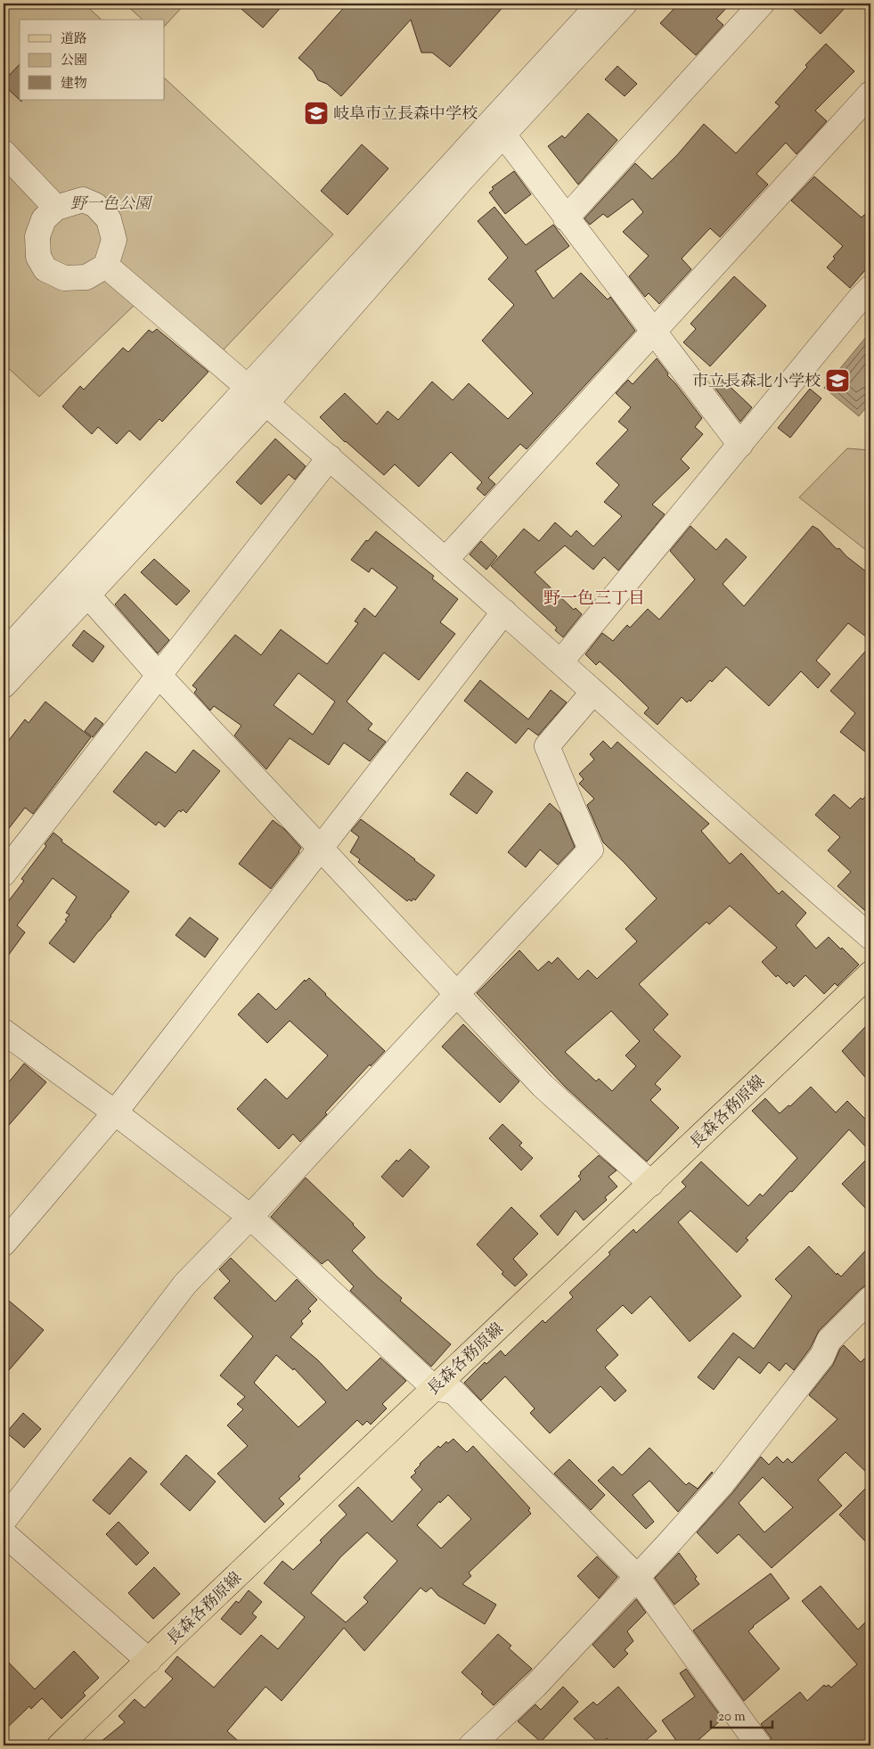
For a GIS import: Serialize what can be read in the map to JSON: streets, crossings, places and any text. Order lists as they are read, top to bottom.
{
  "streets": {
    "main road": ["長森各務原線"]
  },
  "districts": ["野一色三丁目"],
  "parks": ["野一色公園"],
  "places": {
    "school or university": ["岐阜市立長森中学校", "市立長森北小学校"]
  },
  "legend": ["道路", "公園", "建物"],
  "scale_bar": "20 m"
}
